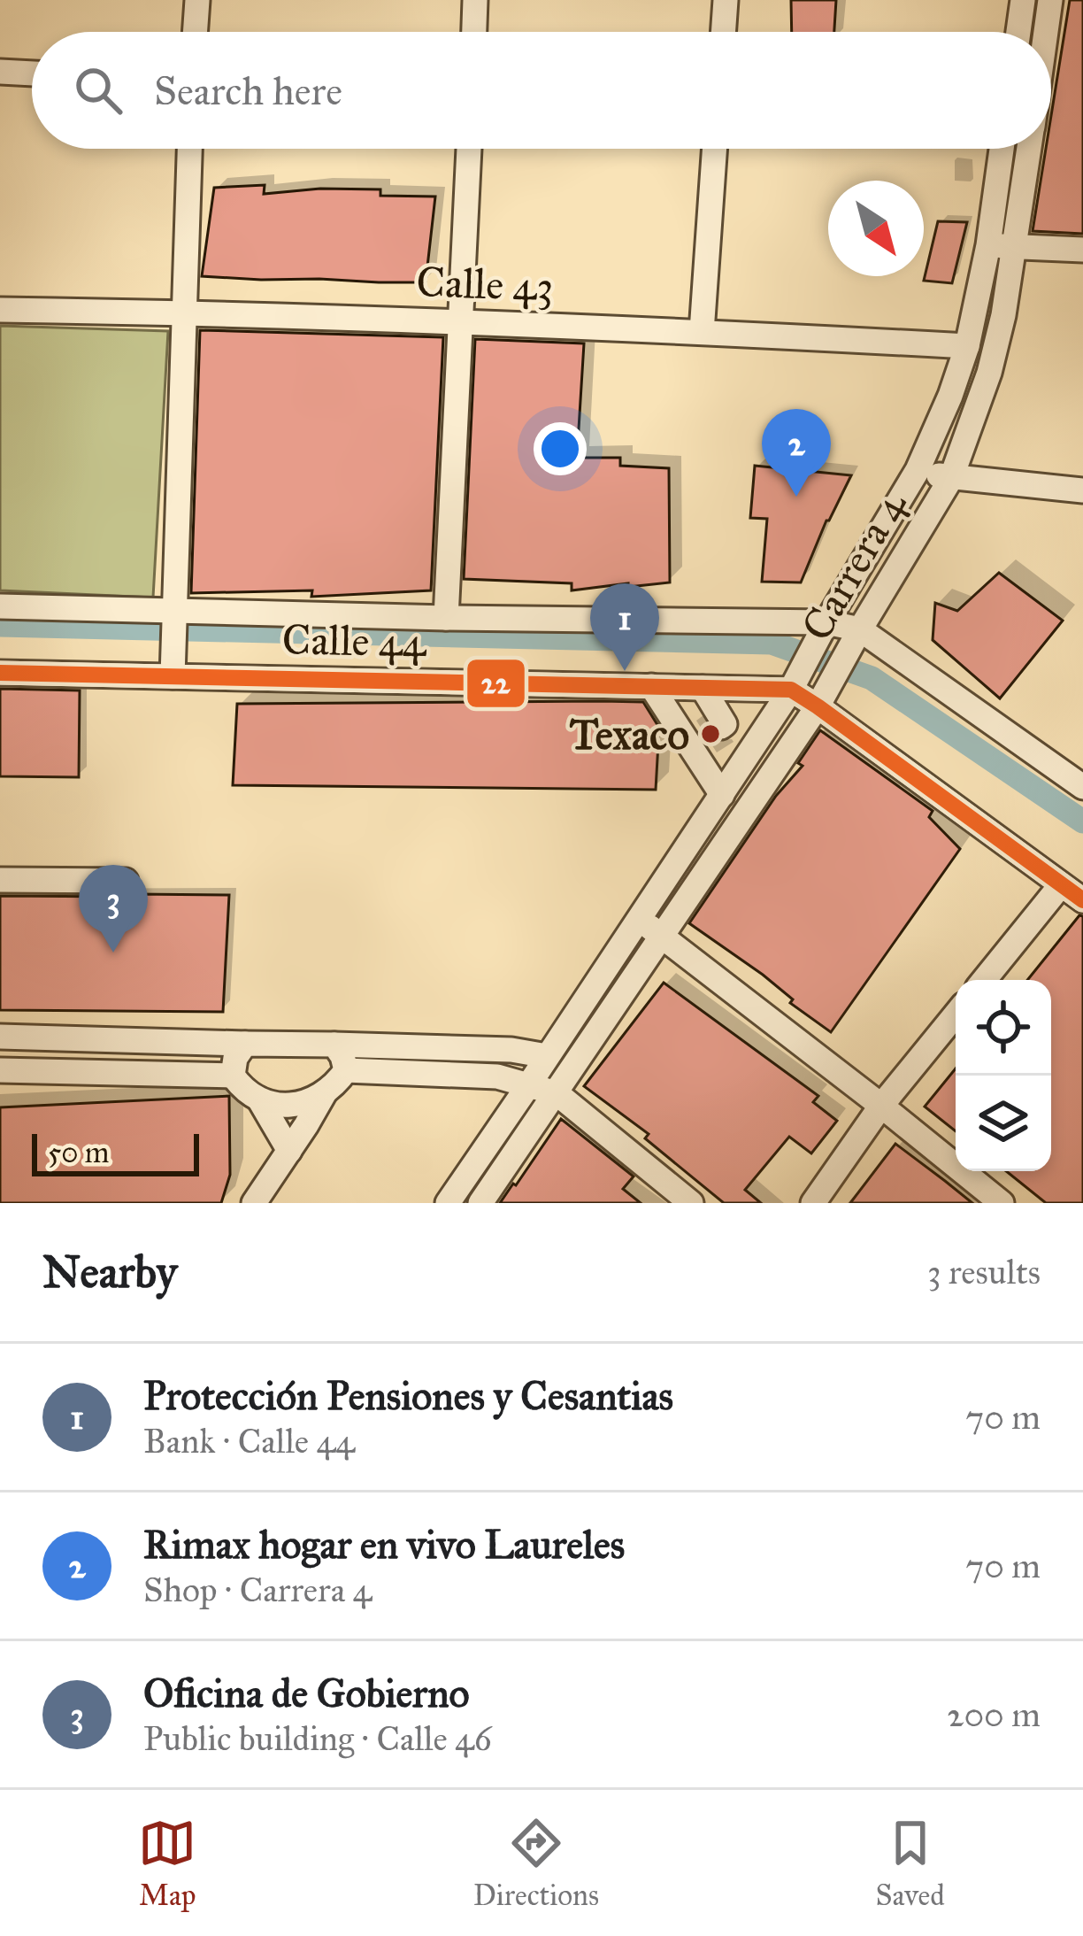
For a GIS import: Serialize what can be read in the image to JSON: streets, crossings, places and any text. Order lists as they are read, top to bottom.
{
  "streets": {
    "street": ["Calle 43", "Carrera 4", "Calle 44"]
  },
  "crossings": [
    ["Calle 43", "Carrera 4"],
    ["Carrera 4", "Calle 44"]
  ],
  "places": ["Texaco"],
  "lines": ["transit line 22"],
  "scale_bar": "50 m",
  "north": "bottom right",
  "page": {
    "search": "Search here",
    "pins": ["2", "1", "3"],
    "scale": "50 m",
    "heading": ["Nearby", "3 results"],
    "list": [
      {
        "mark": "1",
        "name": "Protección Pensiones y Cesantias",
        "note": "Bank · Calle 44",
        "value": "70 m"
      },
      {
        "mark": "2",
        "name": "Rimax hogar en vivo Laureles",
        "note": "Shop · Carrera 4",
        "value": "70 m"
      },
      {
        "mark": "3",
        "name": "Oficina de Gobierno",
        "note": "Public building · Calle 46",
        "value": "200 m"
      }
    ],
    "nav": ["Map", "Directions", "Saved"]
  }
}
